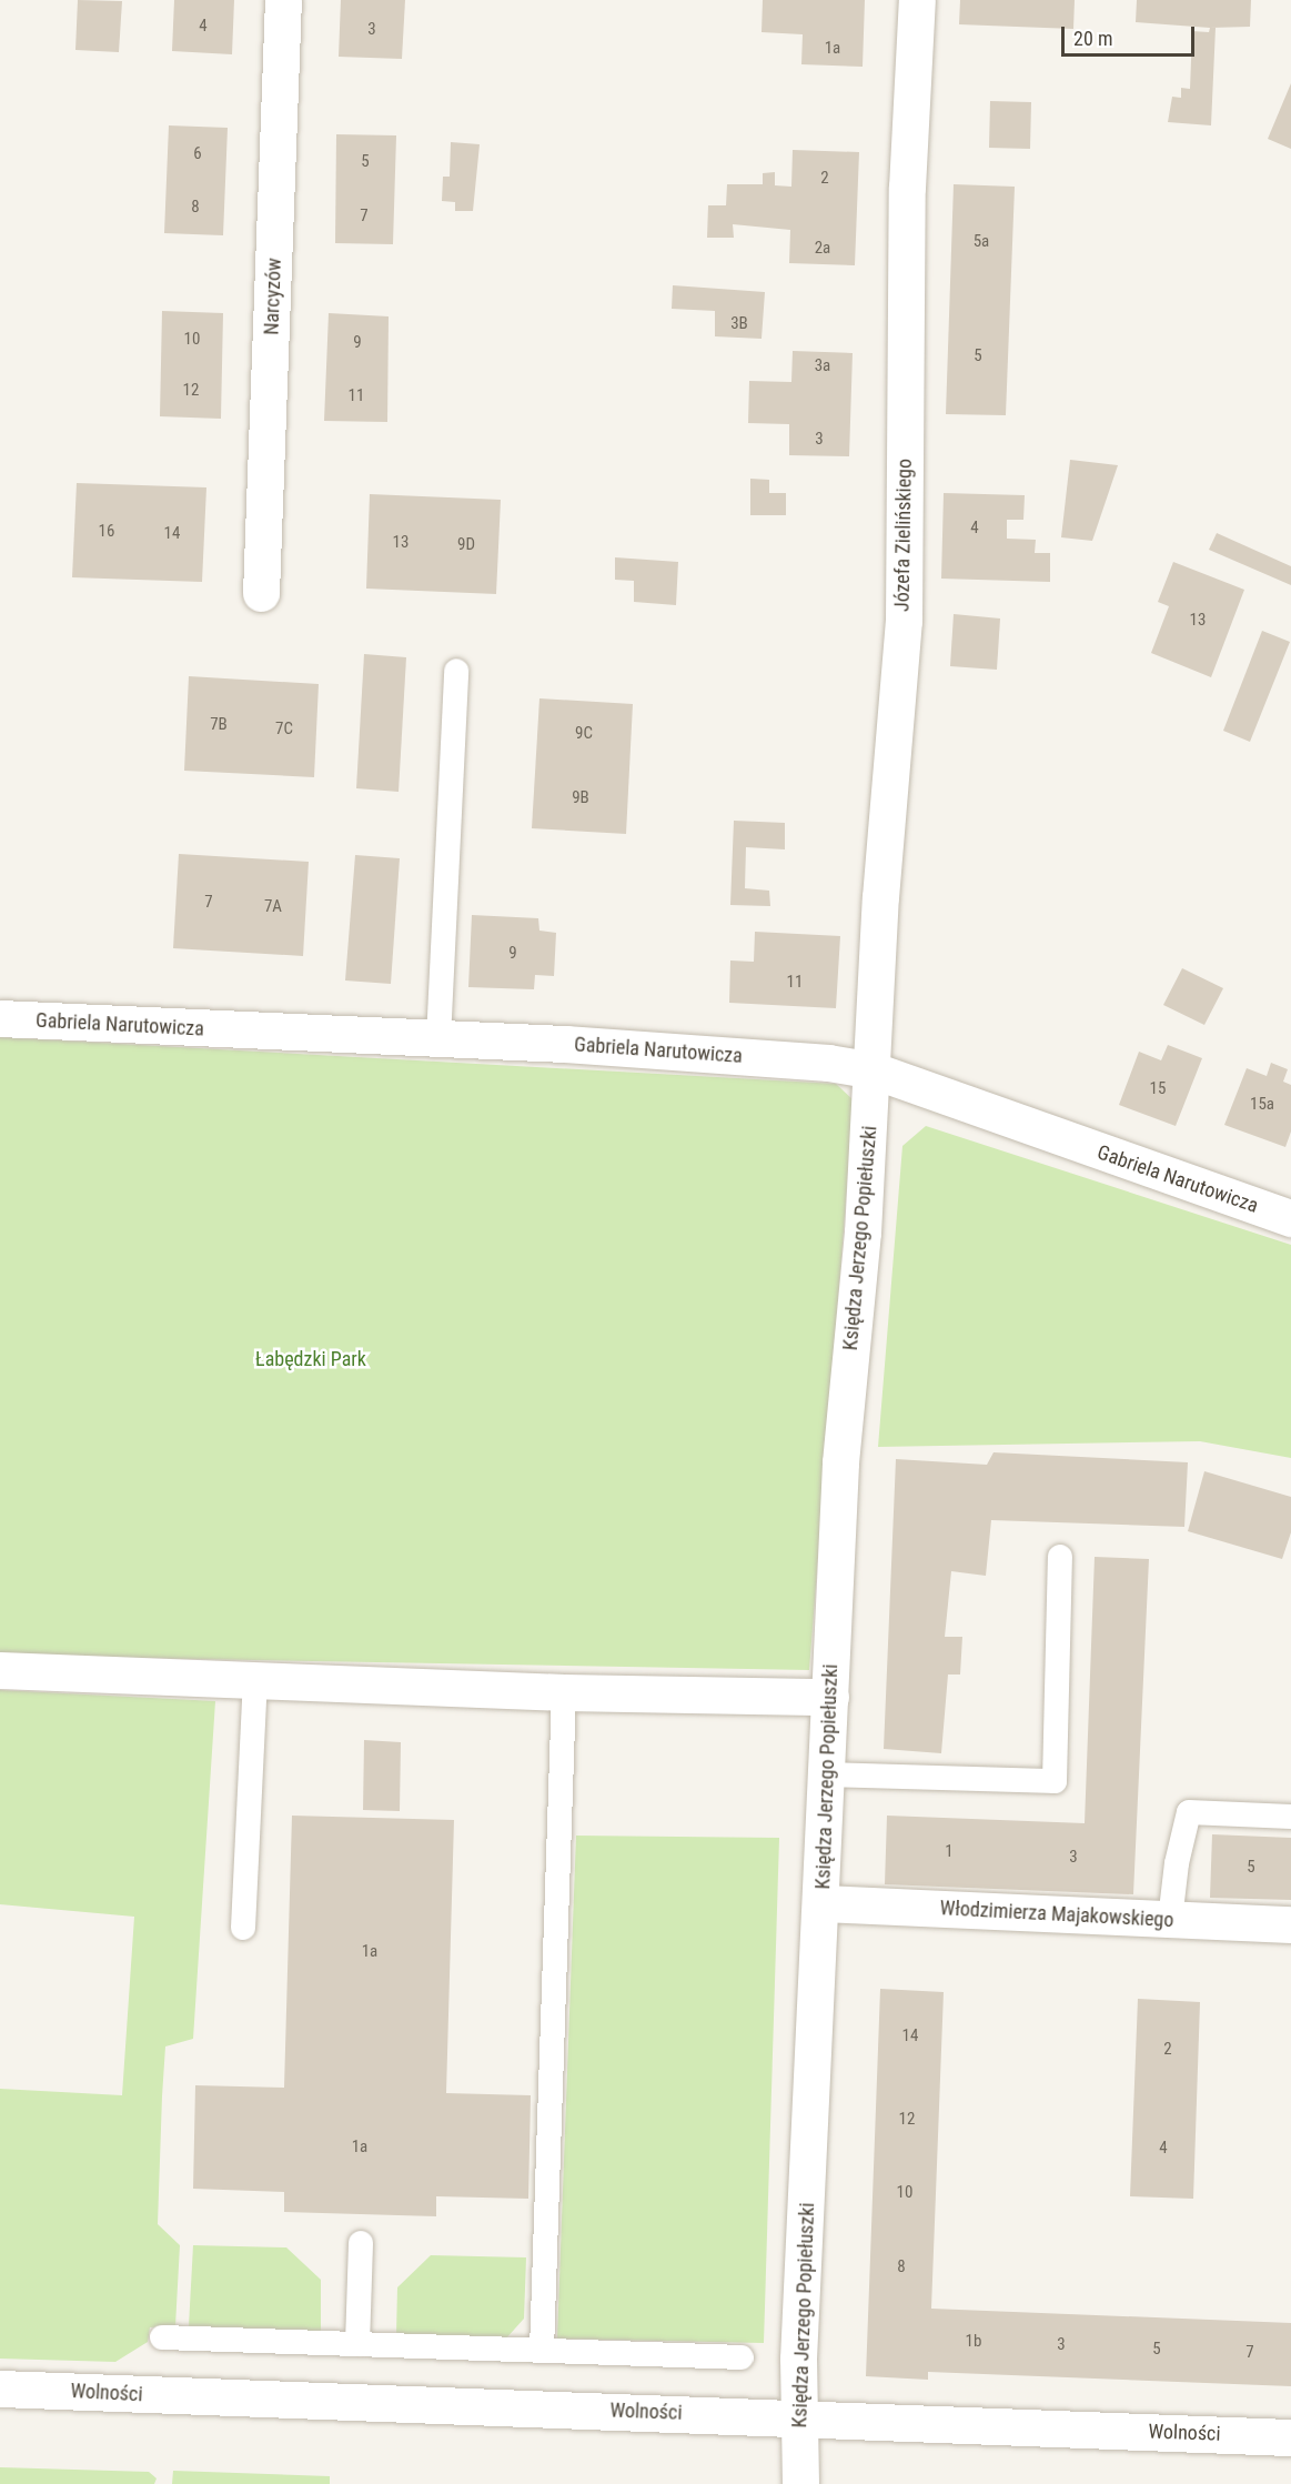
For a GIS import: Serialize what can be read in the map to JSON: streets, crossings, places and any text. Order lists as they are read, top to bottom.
{
  "streets": {
    "street": [
      "Narcyzów",
      "Józefa Zielińskiego",
      "Gabriela Narutowicza",
      "Księdza Jerzego Popiełuszki",
      "Włodzimierza Majakowskiego",
      "Wolności"
    ]
  },
  "crossings": [
    ["Józefa Zielińskiego", "Gabriela Narutowicza"],
    ["Józefa Zielińskiego", "Księdza Jerzego Popiełuszki"],
    ["Gabriela Narutowicza", "Księdza Jerzego Popiełuszki"],
    ["Księdza Jerzego Popiełuszki", "Włodzimierza Majakowskiego"],
    ["Księdza Jerzego Popiełuszki", "Wolności"]
  ],
  "parks": ["Łabędzki Park"],
  "house_numbers": [
    "4",
    "3",
    "1a",
    "6",
    "5",
    "2",
    "8",
    "7",
    "5a",
    "2a",
    "3B",
    "10",
    "9",
    "5",
    "3a",
    "12",
    "11",
    "3",
    "4",
    "16",
    "14",
    "13",
    "9D",
    "13",
    "7B",
    "7C",
    "9C",
    "9B",
    "7",
    "7A",
    "9",
    "11",
    "15",
    "15a",
    "1",
    "3",
    "5",
    "1a",
    "14",
    "2",
    "12",
    "1a",
    "4",
    "10",
    "8",
    "1b",
    "3",
    "5",
    "7"
  ],
  "scale_bar": "20 m"
}
